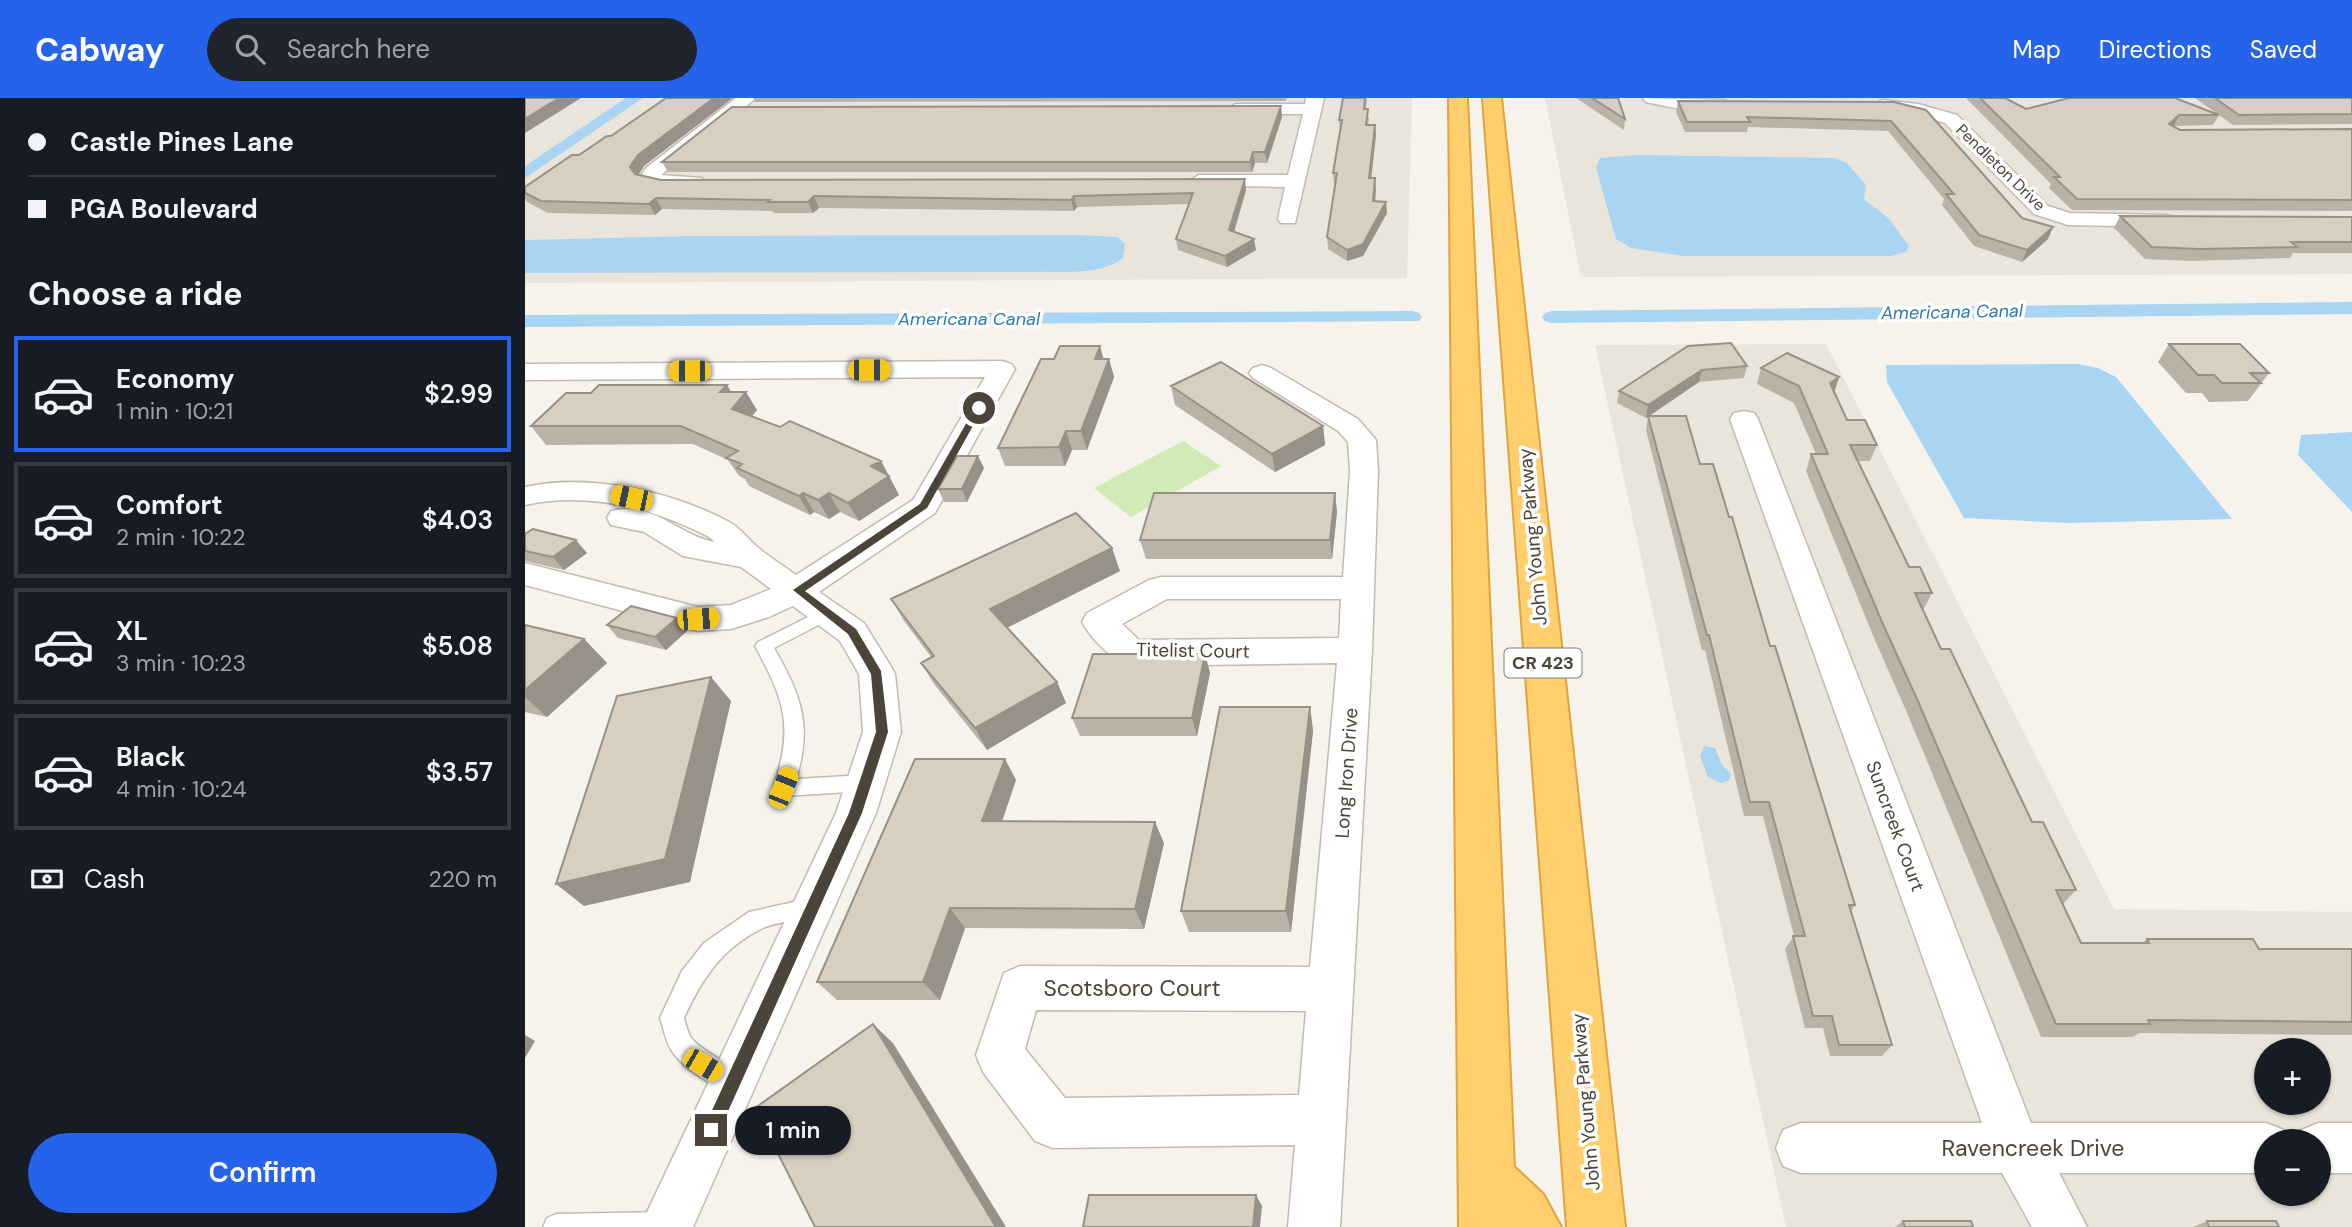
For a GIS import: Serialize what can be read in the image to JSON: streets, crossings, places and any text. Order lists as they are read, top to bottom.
{
  "streets": {
    "highway": ["John Young Parkway", "CR 423"],
    "street": [
      "Pendleton Drive",
      "Titelist Court",
      "Long Iron Drive",
      "Suncreek Court",
      "Scotsboro Court",
      "Ravencreek Drive"
    ]
  },
  "crossings": [
    ["Titelist Court", "Long Iron Drive"],
    ["Long Iron Drive", "Scotsboro Court"],
    ["Suncreek Court", "Ravencreek Drive"]
  ],
  "water": ["Americana Canal"],
  "page": {
    "header": "Cabway",
    "search": "Search here",
    "nav": ["Map", "Directions", "Saved"],
    "banner": ["Castle Pines Lane", "PGA Boulevard"],
    "heading": "Choose a ride",
    "list": [
      {
        "name": "Economy",
        "note": "1 min · 10:21",
        "value": "$2.99"
      },
      {
        "name": "Comfort",
        "note": "2 min · 10:22",
        "value": "$4.03"
      },
      {
        "name": "XL",
        "note": "3 min · 10:23",
        "value": "$5.08"
      },
      {
        "name": "Black",
        "note": "4 min · 10:24",
        "value": "$3.57"
      }
    ],
    "pay": ["Cash", "220 m"],
    "map_buttons": ["+", "−"],
    "bubble": "1 min",
    "buttons": "Confirm"
  }
}
